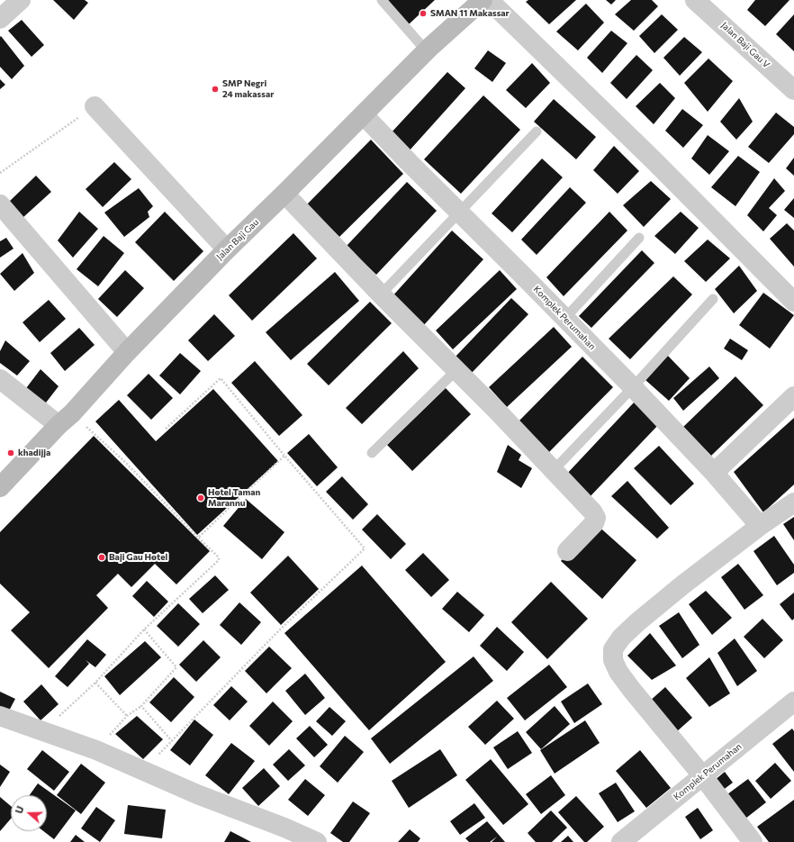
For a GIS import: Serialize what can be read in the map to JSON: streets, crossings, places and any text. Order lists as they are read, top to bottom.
{
  "streets": {
    "street": ["Jalan Baji Gau V", "Jalan Baji Gau", "Komplek Perumahan"]
  },
  "crossings": [
    ["Jalan Baji Gau", "Komplek Perumahan"]
  ],
  "places": [
    "SMAN 11 Makassar",
    "SMP Negri 24 makassar",
    "khadijja",
    "Hotel Taman Marannu",
    "Baji Gau Hotel"
  ],
  "north": "left"
}
